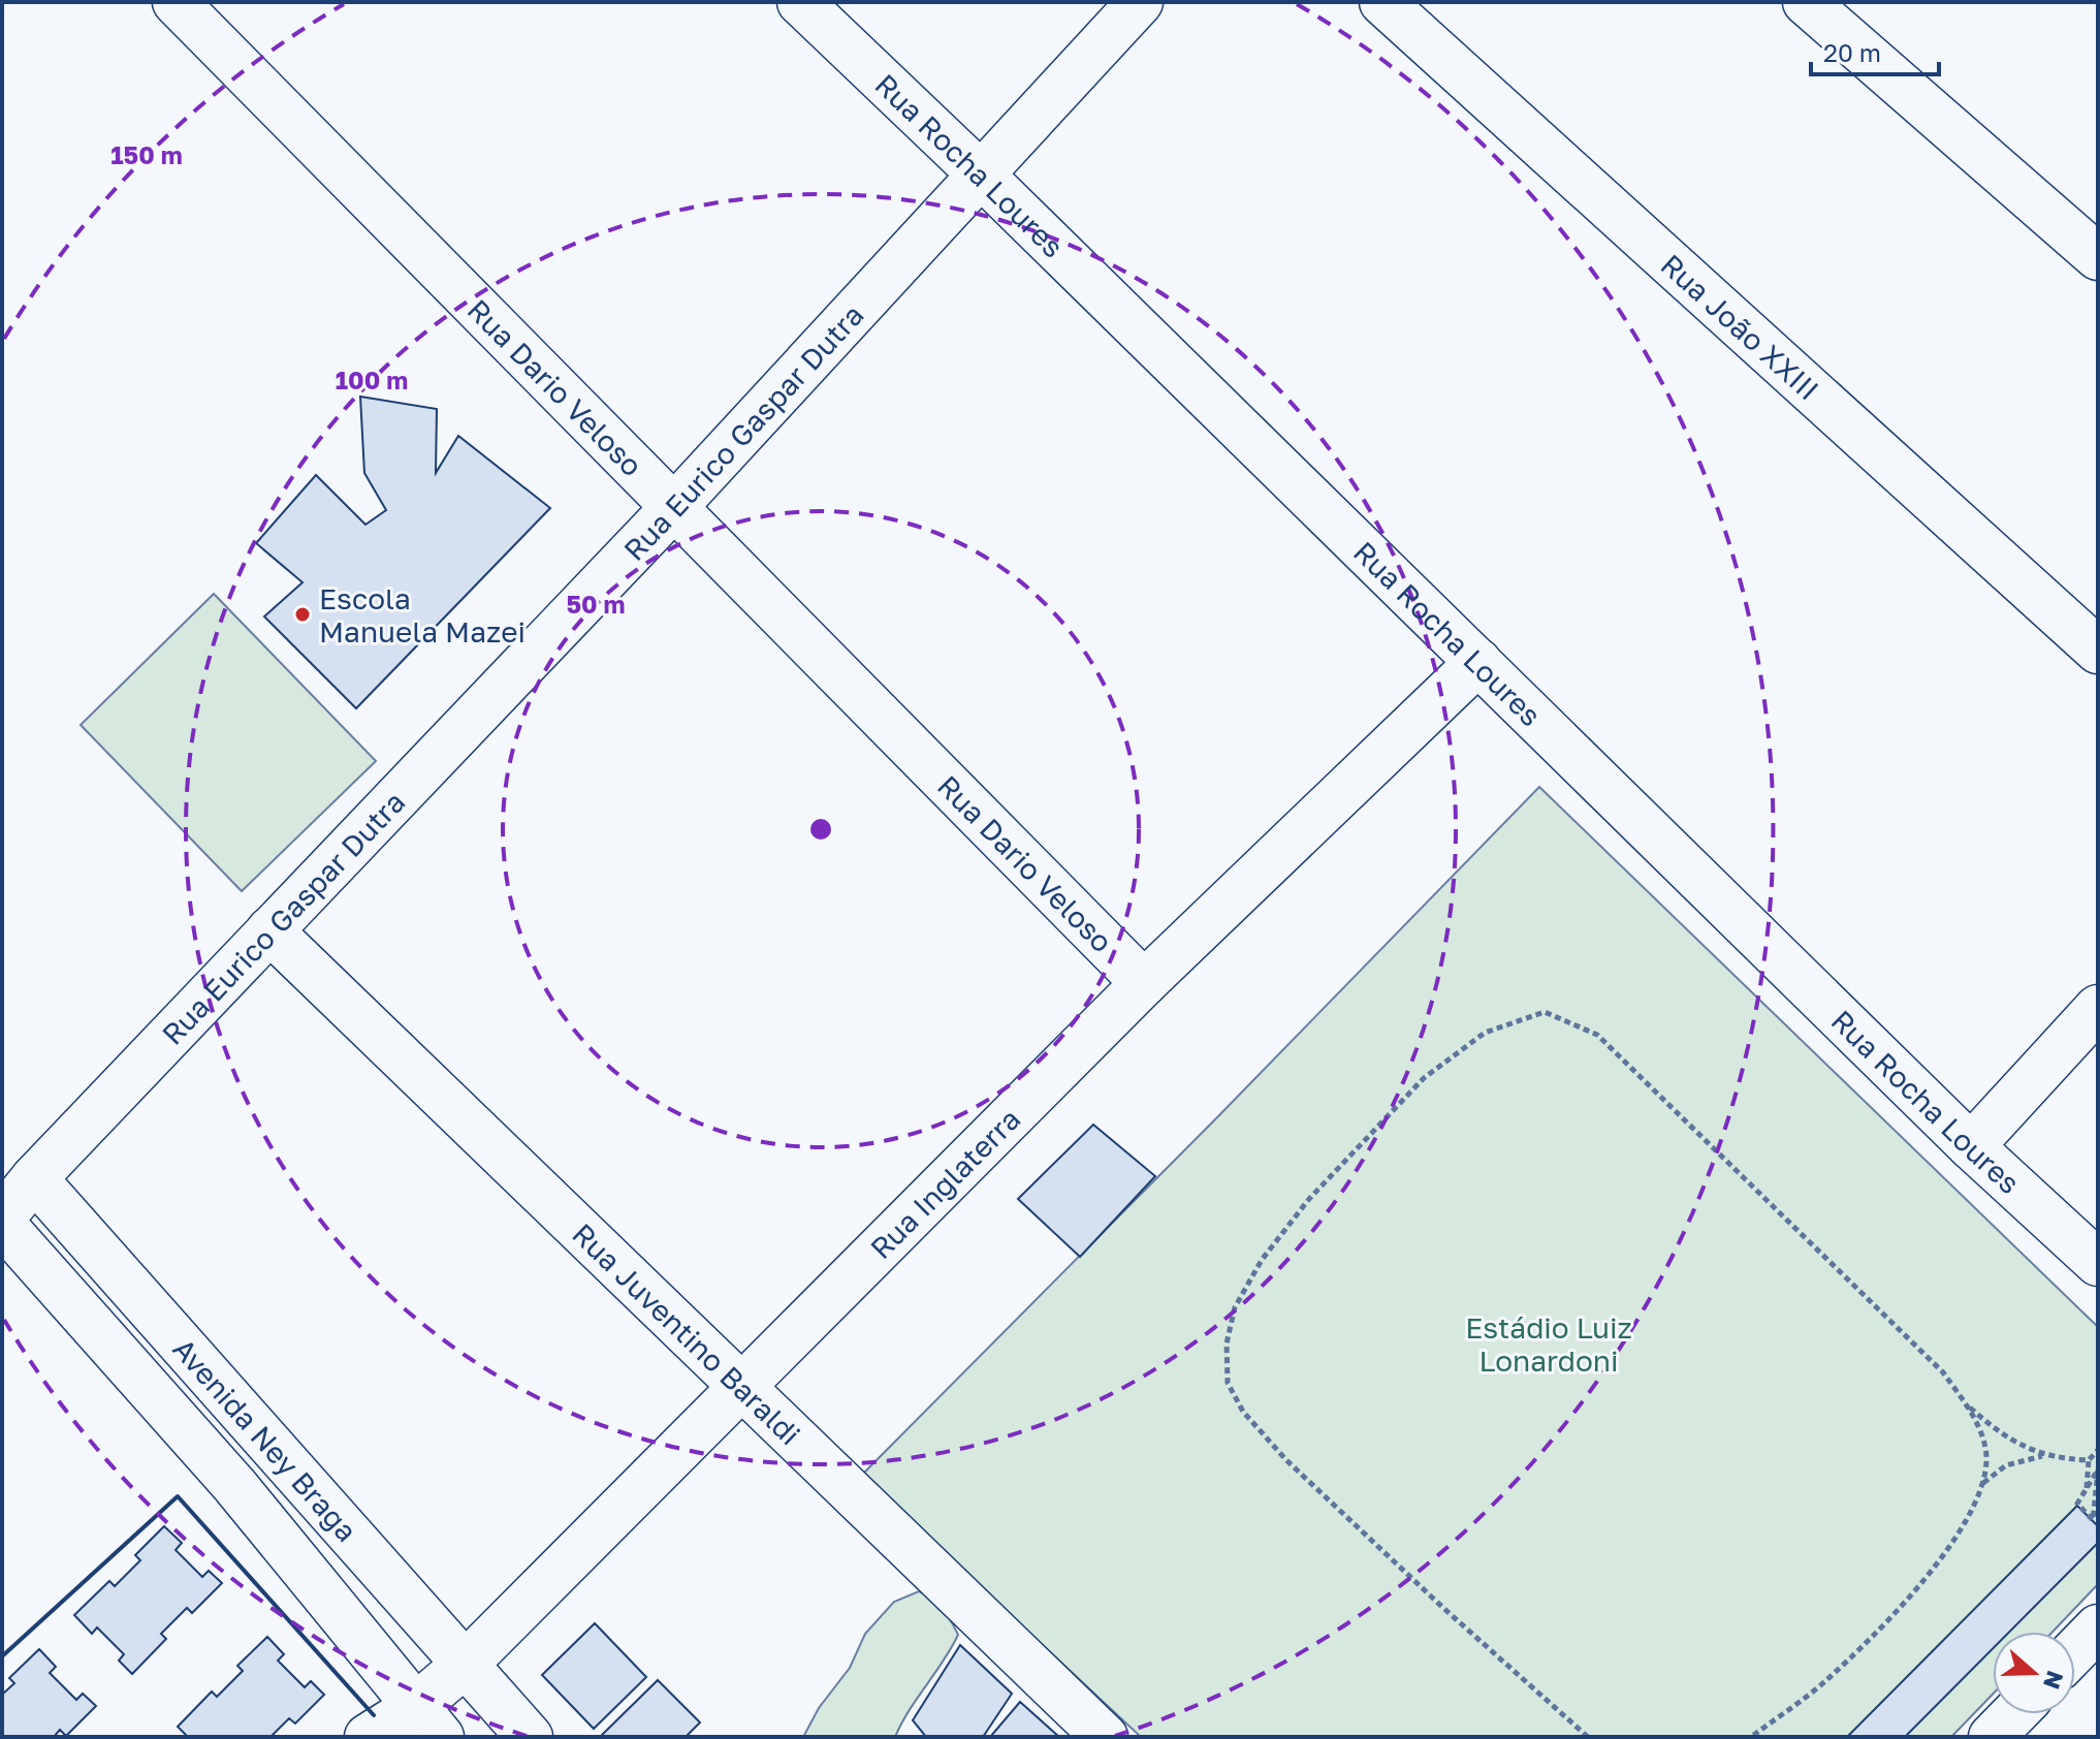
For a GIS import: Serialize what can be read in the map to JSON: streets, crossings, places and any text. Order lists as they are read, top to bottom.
{
  "streets": {
    "street": [
      "Rua Rocha Loures",
      "Rua João XXIII",
      "Rua Dario Veloso",
      "Rua Eurico Gaspar Dutra",
      "Rua Inglaterra",
      "Rua Juventino Baraldi",
      "Avenida Ney Braga"
    ]
  },
  "crossings": [
    ["Rua Rocha Loures", "Rua Eurico Gaspar Dutra"],
    ["Rua Rocha Loures", "Rua Inglaterra"],
    ["Rua Dario Veloso", "Rua Eurico Gaspar Dutra"],
    ["Rua Dario Veloso", "Rua Inglaterra"],
    ["Rua Eurico Gaspar Dutra", "Rua Juventino Baraldi"],
    ["Rua Eurico Gaspar Dutra", "Avenida Ney Braga"],
    ["Rua Inglaterra", "Rua Juventino Baraldi"],
    ["Rua Inglaterra", "Avenida Ney Braga"]
  ],
  "parks": ["Estádio Luiz Lonardoni"],
  "places": ["Escola Manuela Mazei"],
  "scale_bar": "20 m",
  "north": "right",
  "rings": ["150 m", "100 m", "50 m"]
}
